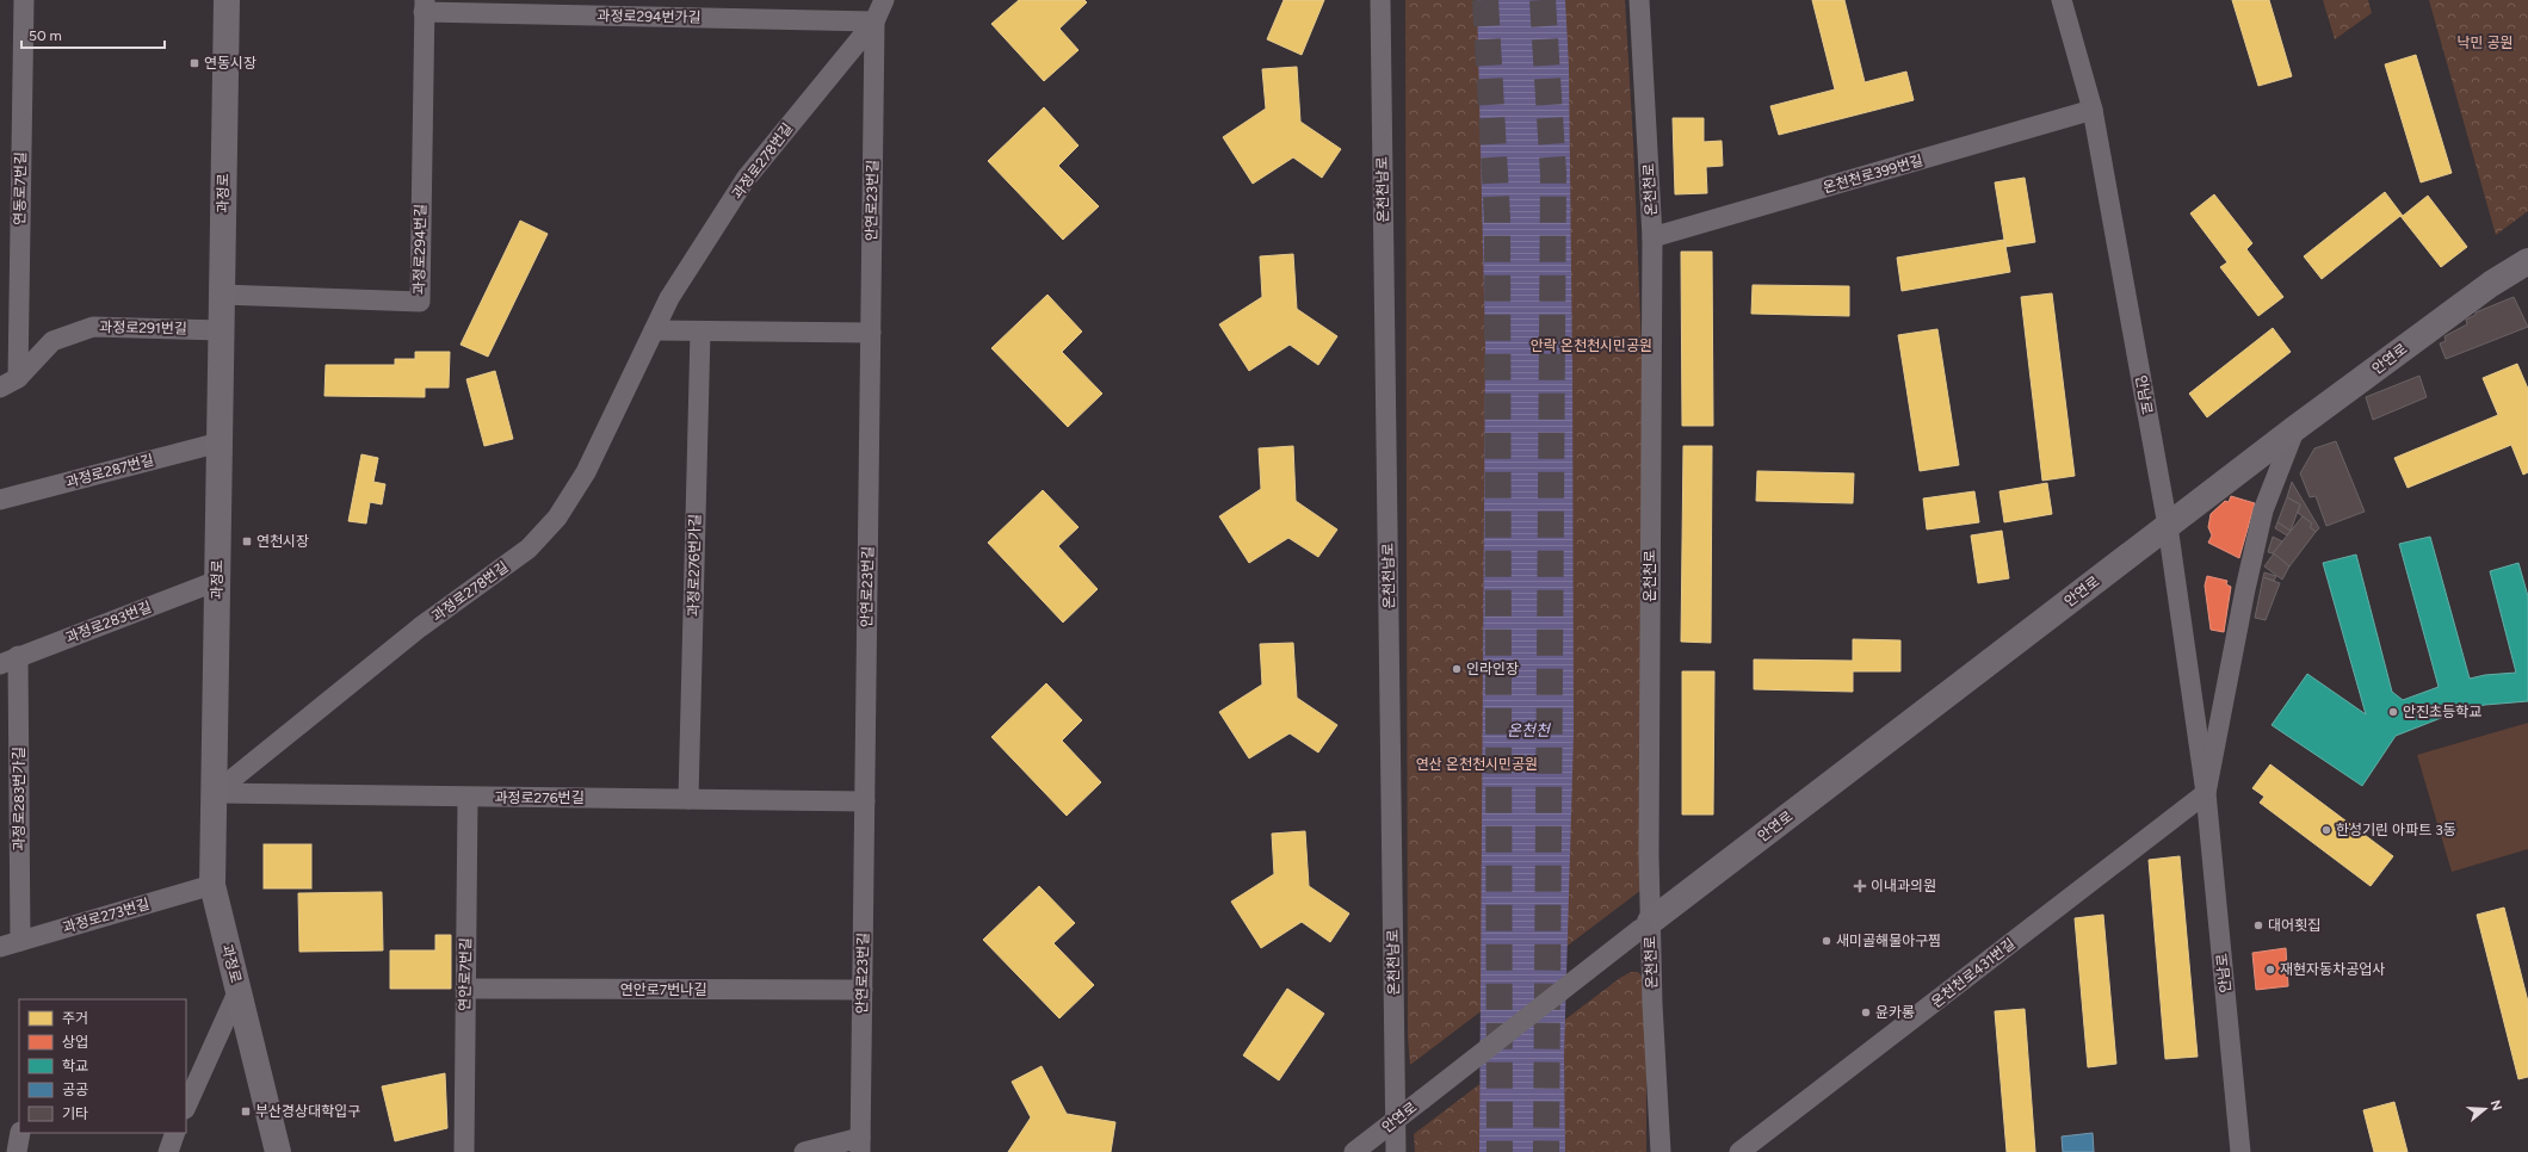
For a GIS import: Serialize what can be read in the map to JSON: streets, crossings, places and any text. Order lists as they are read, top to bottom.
{
  "streets": {
    "main road": ["과정로", "안연로"],
    "street": [
      "과정로294번가길",
      "과정로278번길",
      "온천천로399번길",
      "연동로7번길",
      "온천천남로",
      "온천천로",
      "안연로23번길",
      "과정로294번길",
      "과정로291번길",
      "안남로",
      "과정로287번길",
      "과정로276번가길",
      "과정로283번길",
      "과정로276번길",
      "과정로283번가길",
      "과정로273번길",
      "온천천로431번길",
      "연안로7번길",
      "연안로7번나길"
    ]
  },
  "crossings": [
    ["과정로294번가길", "과정로278번길"],
    ["과정로294번가길", "안연로23번길"],
    ["과정로294번가길", "과정로294번길"],
    ["과정로278번길", "과정로"],
    ["과정로278번길", "안연로23번길"],
    ["과정로278번길", "과정로276번길"],
    ["온천천로399번길", "온천천로"],
    ["온천천로399번길", "안남로"],
    ["연동로7번길", "과정로291번길"],
    ["온천천남로", "안연로"],
    ["온천천로", "안연로"],
    ["과정로", "과정로294번길"],
    ["과정로", "과정로291번길"],
    ["과정로", "과정로287번길"],
    ["과정로", "과정로283번길"],
    ["과정로", "과정로276번길"],
    ["과정로", "과정로273번길"],
    ["안연로23번길", "과정로276번길"],
    ["안연로23번길", "연안로7번나길"],
    ["안연로", "안남로"],
    ["안남로", "온천천로431번길"],
    ["과정로276번가길", "과정로276번길"],
    ["과정로283번길", "과정로283번가길"],
    ["과정로276번길", "연안로7번길"],
    ["과정로283번가길", "과정로273번길"],
    ["연안로7번길", "연안로7번나길"]
  ],
  "water": ["온천천"],
  "parks": ["낙민 공원", "안락 온천천시민공원", "연산 온천천시민공원"],
  "places": {
    "transit": ["연동시장", "연천시장", "부산경상대학입구"],
    "other": [
      "인라인장",
      "안진초등학교",
      "한성기린 아파트 3동",
      "대어횟집",
      "새미골해물아구찜",
      "재현자동차공업사",
      "윤카롱"
    ],
    "health": ["이내과의원"]
  },
  "legend": [
    "주거",
    "상업",
    "학교",
    "공공",
    "기타"
  ],
  "scale_bar": "50 m",
  "north": "right"
}
